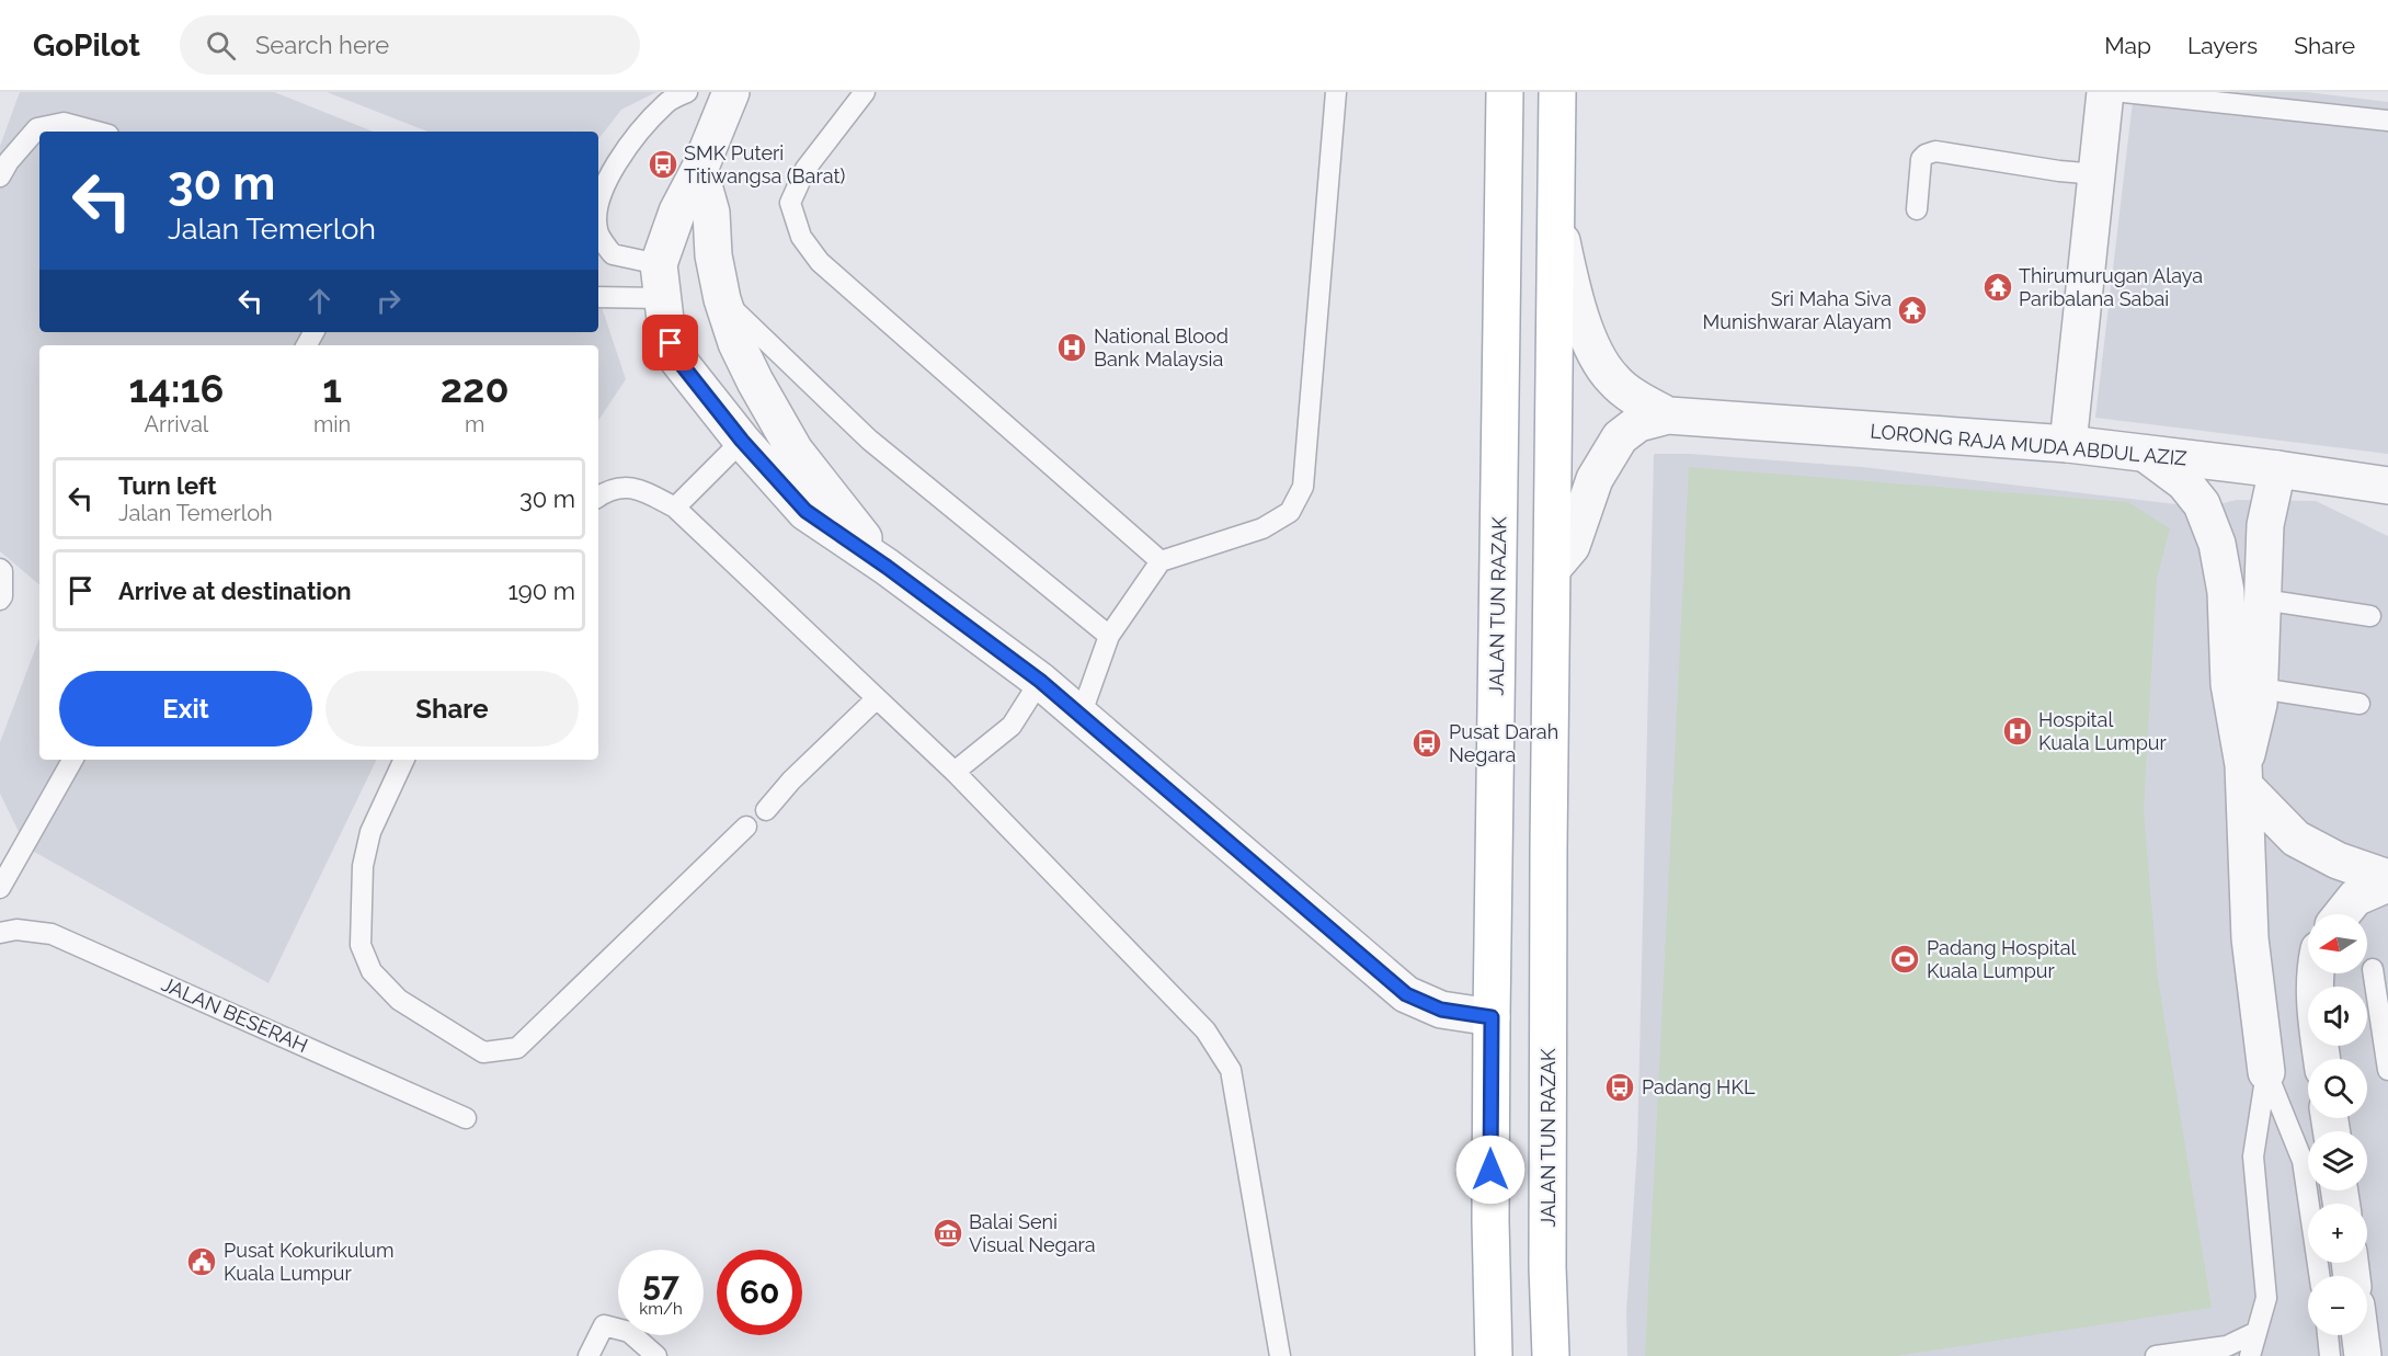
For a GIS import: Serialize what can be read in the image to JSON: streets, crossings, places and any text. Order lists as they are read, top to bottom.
{
  "streets": {
    "main road": ["JALAN TUN RAZAK"],
    "street": ["LORONG RAJA MUDA ABDUL AZIZ"],
    "lane": ["JALAN BESERAH"]
  },
  "crossings": [
    ["LORONG RAJA MUDA ABDUL AZIZ", "JALAN TUN RAZAK"]
  ],
  "places": {
    "bus stop": ["SMK Puteri Titiwangsa (Barat)", "Pusat Darah Negara", "Padang HKL"],
    "temple": ["Thirumurugan Alaya Paribalana Sabai", "Sri Maha Siva Munishwarar Alayam"],
    "hospital": ["National Blood Bank Malaysia", "Hospital Kuala Lumpur"],
    "sports": ["Padang Hospital Kuala Lumpur"],
    "museum": ["Balai Seni Visual Negara"],
    "public building": ["Pusat Kokurikulum Kuala Lumpur"]
  },
  "north": "left",
  "page": {
    "header": "GoPilot",
    "search": "Search here",
    "nav": ["Map", "Layers", "Share"],
    "turn": ["30 m", "Jalan Temerloh"],
    "eta": [
      "14:16",
      "Arrival",
      "1",
      "min",
      "220",
      "m"
    ],
    "list": [
      {
        "name": "Turn left",
        "note": "Jalan Temerloh",
        "value": "30 m"
      },
      {
        "name": "Arrive at destination",
        "value": "190 m"
      }
    ],
    "buttons": ["Exit", "Share"],
    "map_buttons": ["+", "−"],
    "speed": "57 km/h",
    "limit": "60"
  }
}
